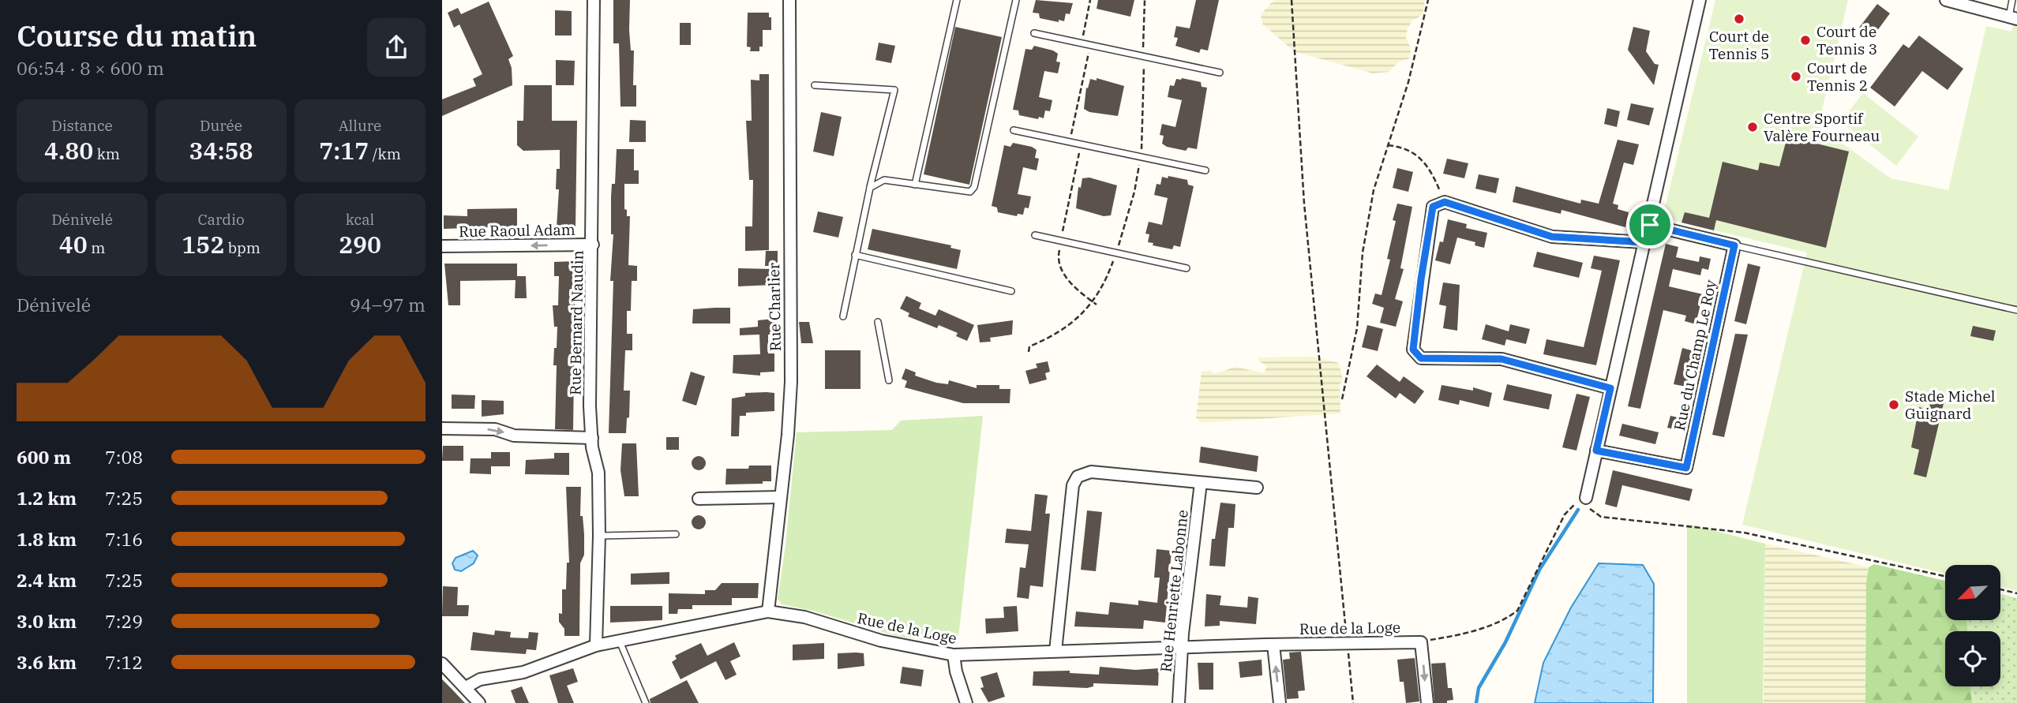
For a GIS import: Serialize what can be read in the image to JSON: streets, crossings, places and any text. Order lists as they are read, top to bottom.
{
  "streets": {
    "street": [
      "Rue Raoul Adam",
      "Rue Charlier",
      "Rue Bernard Naudin",
      "Rue du Champ Le Roy",
      "Rue Henriette Labonne",
      "Rue de la Loge"
    ]
  },
  "crossings": [
    ["Rue Raoul Adam", "Rue Bernard Naudin"],
    ["Rue Charlier", "Rue de la Loge"],
    ["Rue Bernard Naudin", "Rue de la Loge"],
    ["Rue Henriette Labonne", "Rue de la Loge"]
  ],
  "one_way": ["Rue Raoul Adam"],
  "places": [
    "Court de Tennis 5",
    "Court de Tennis 3",
    "Court de Tennis 2",
    "Centre Sportif Valère Fourneau",
    "Stade Michel Guignard"
  ],
  "north": "bottom left",
  "page": {
    "heading": ["Course du matin", "06:54 · 8 × 600 m"],
    "stats": [
      ["Distance", "4.80 km"],
      ["Durée", "34:58"],
      ["Allure", "7:17 /km"],
      ["Dénivelé", "40 m"],
      ["Cardio", "152 bpm"],
      ["kcal", "290"]
    ],
    "chart": ["Dénivelé", "94–97 m"],
    "list": [
      {
        "name": "600 m",
        "note": "7:08"
      },
      {
        "name": "1.2 km",
        "note": "7:25"
      },
      {
        "name": "1.8 km",
        "note": "7:16"
      },
      {
        "name": "2.4 km",
        "note": "7:25"
      },
      {
        "name": "3.0 km",
        "note": "7:29"
      },
      {
        "name": "3.6 km",
        "note": "7:12"
      }
    ]
  }
}
